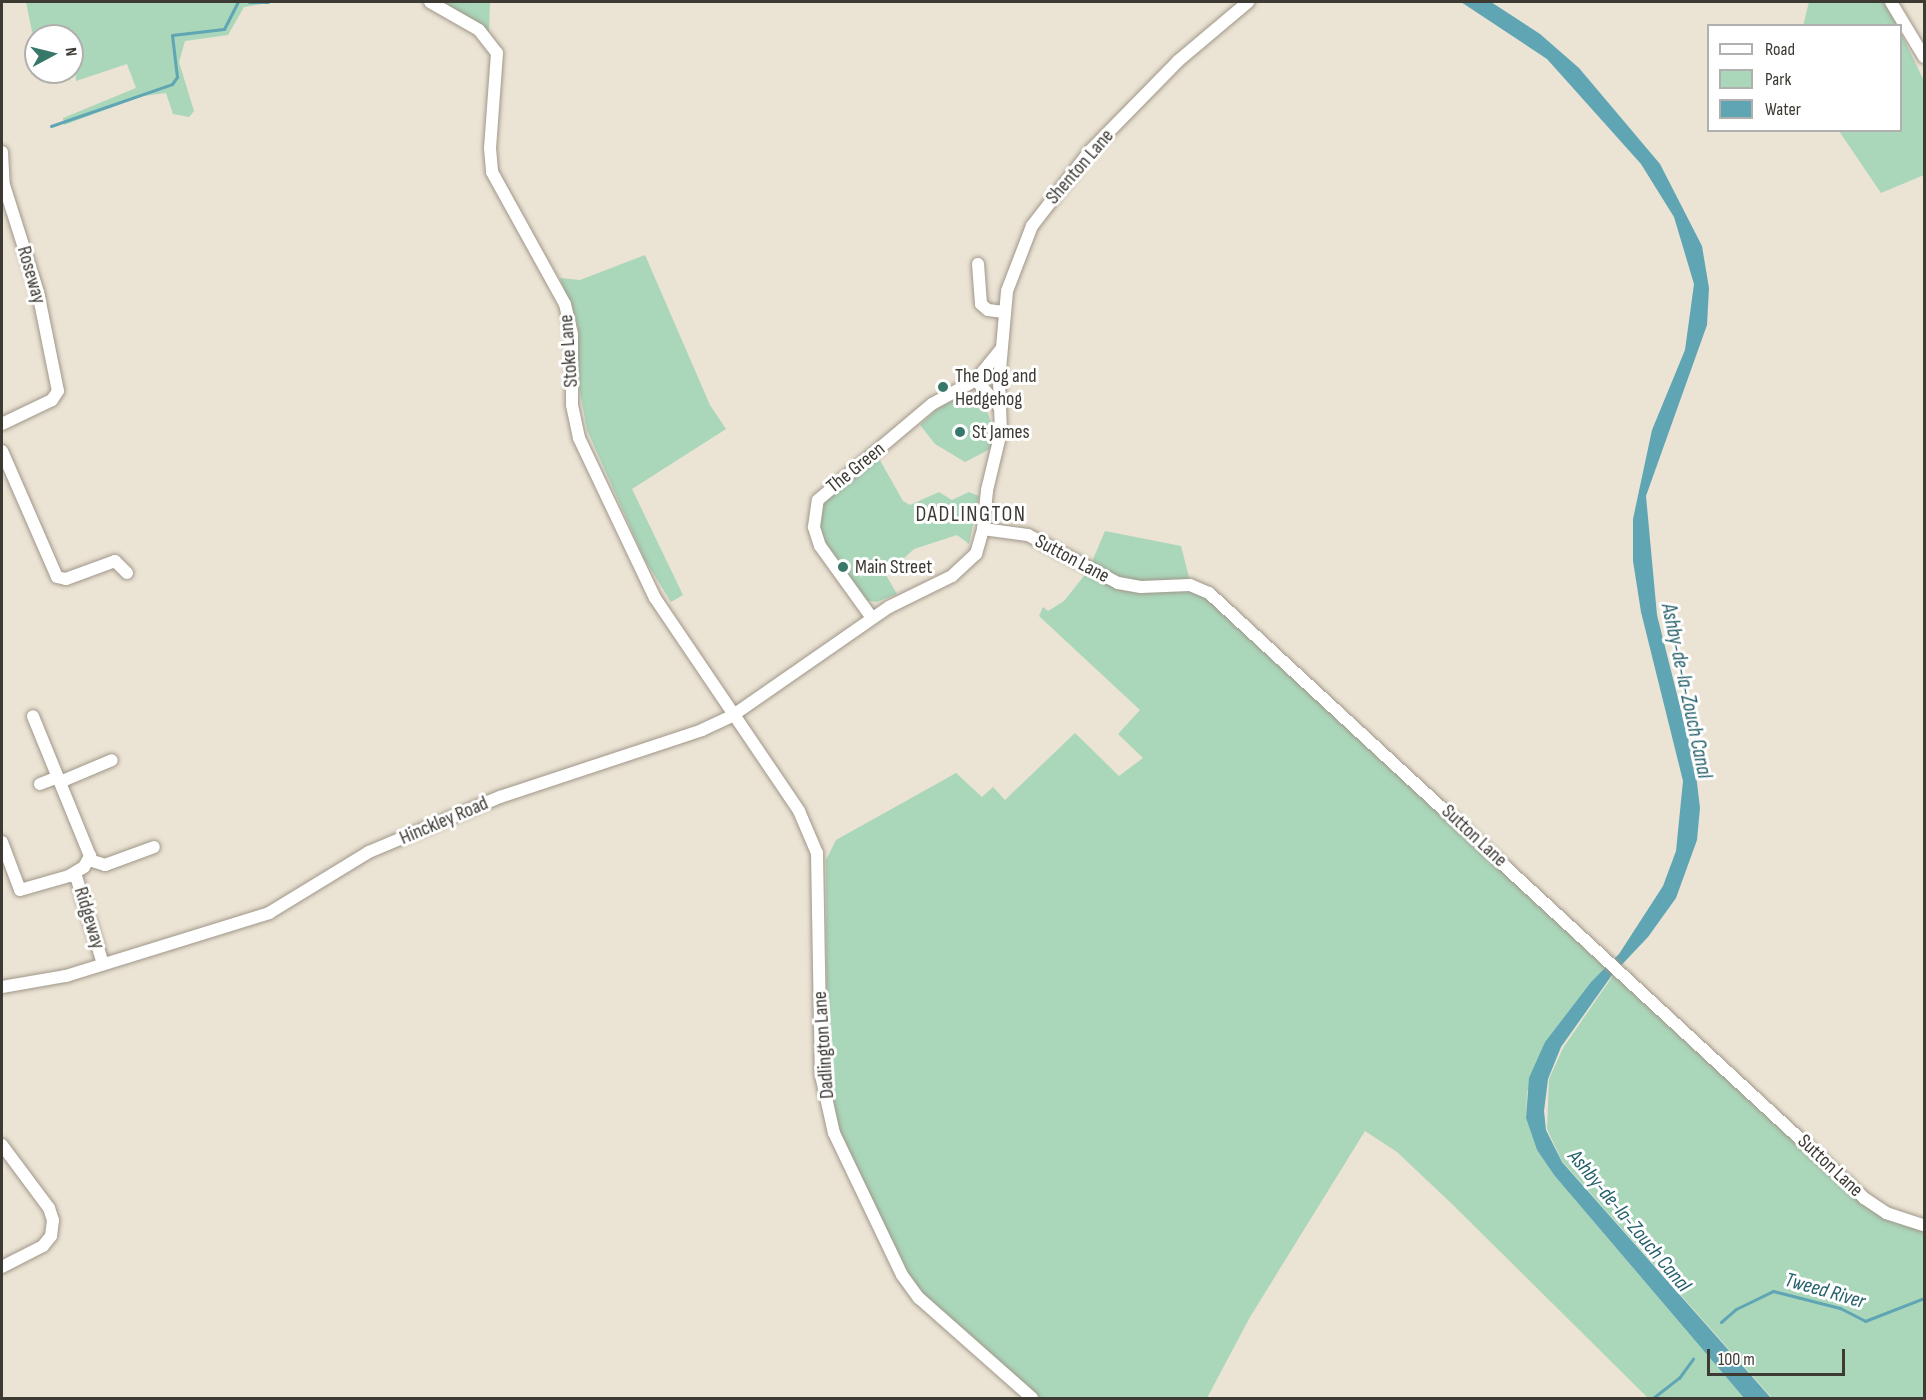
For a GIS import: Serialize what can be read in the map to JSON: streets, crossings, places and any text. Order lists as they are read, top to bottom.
{
  "streets": {
    "street": [
      "Shenton Lane",
      "Roseway",
      "Stoke Lane",
      "The Green",
      "Sutton Lane",
      "Hinckley Road",
      "Ridgeway",
      "Dadlington Lane"
    ]
  },
  "crossings": [
    ["Shenton Lane", "The Green"],
    ["Stoke Lane", "Hinckley Road"],
    ["Stoke Lane", "Dadlington Lane"],
    ["The Green", "Hinckley Road"],
    ["Hinckley Road", "Ridgeway"],
    ["Hinckley Road", "Dadlington Lane"]
  ],
  "districts": ["DADLINGTON"],
  "water": ["Ashby-de-la-Zouch Canal", "Tweed River"],
  "places": ["The Dog and Hedgehog", "St James", "Main Street"],
  "legend": ["Road", "Park", "Water"],
  "scale_bar": "100 m",
  "north": "right"
}
